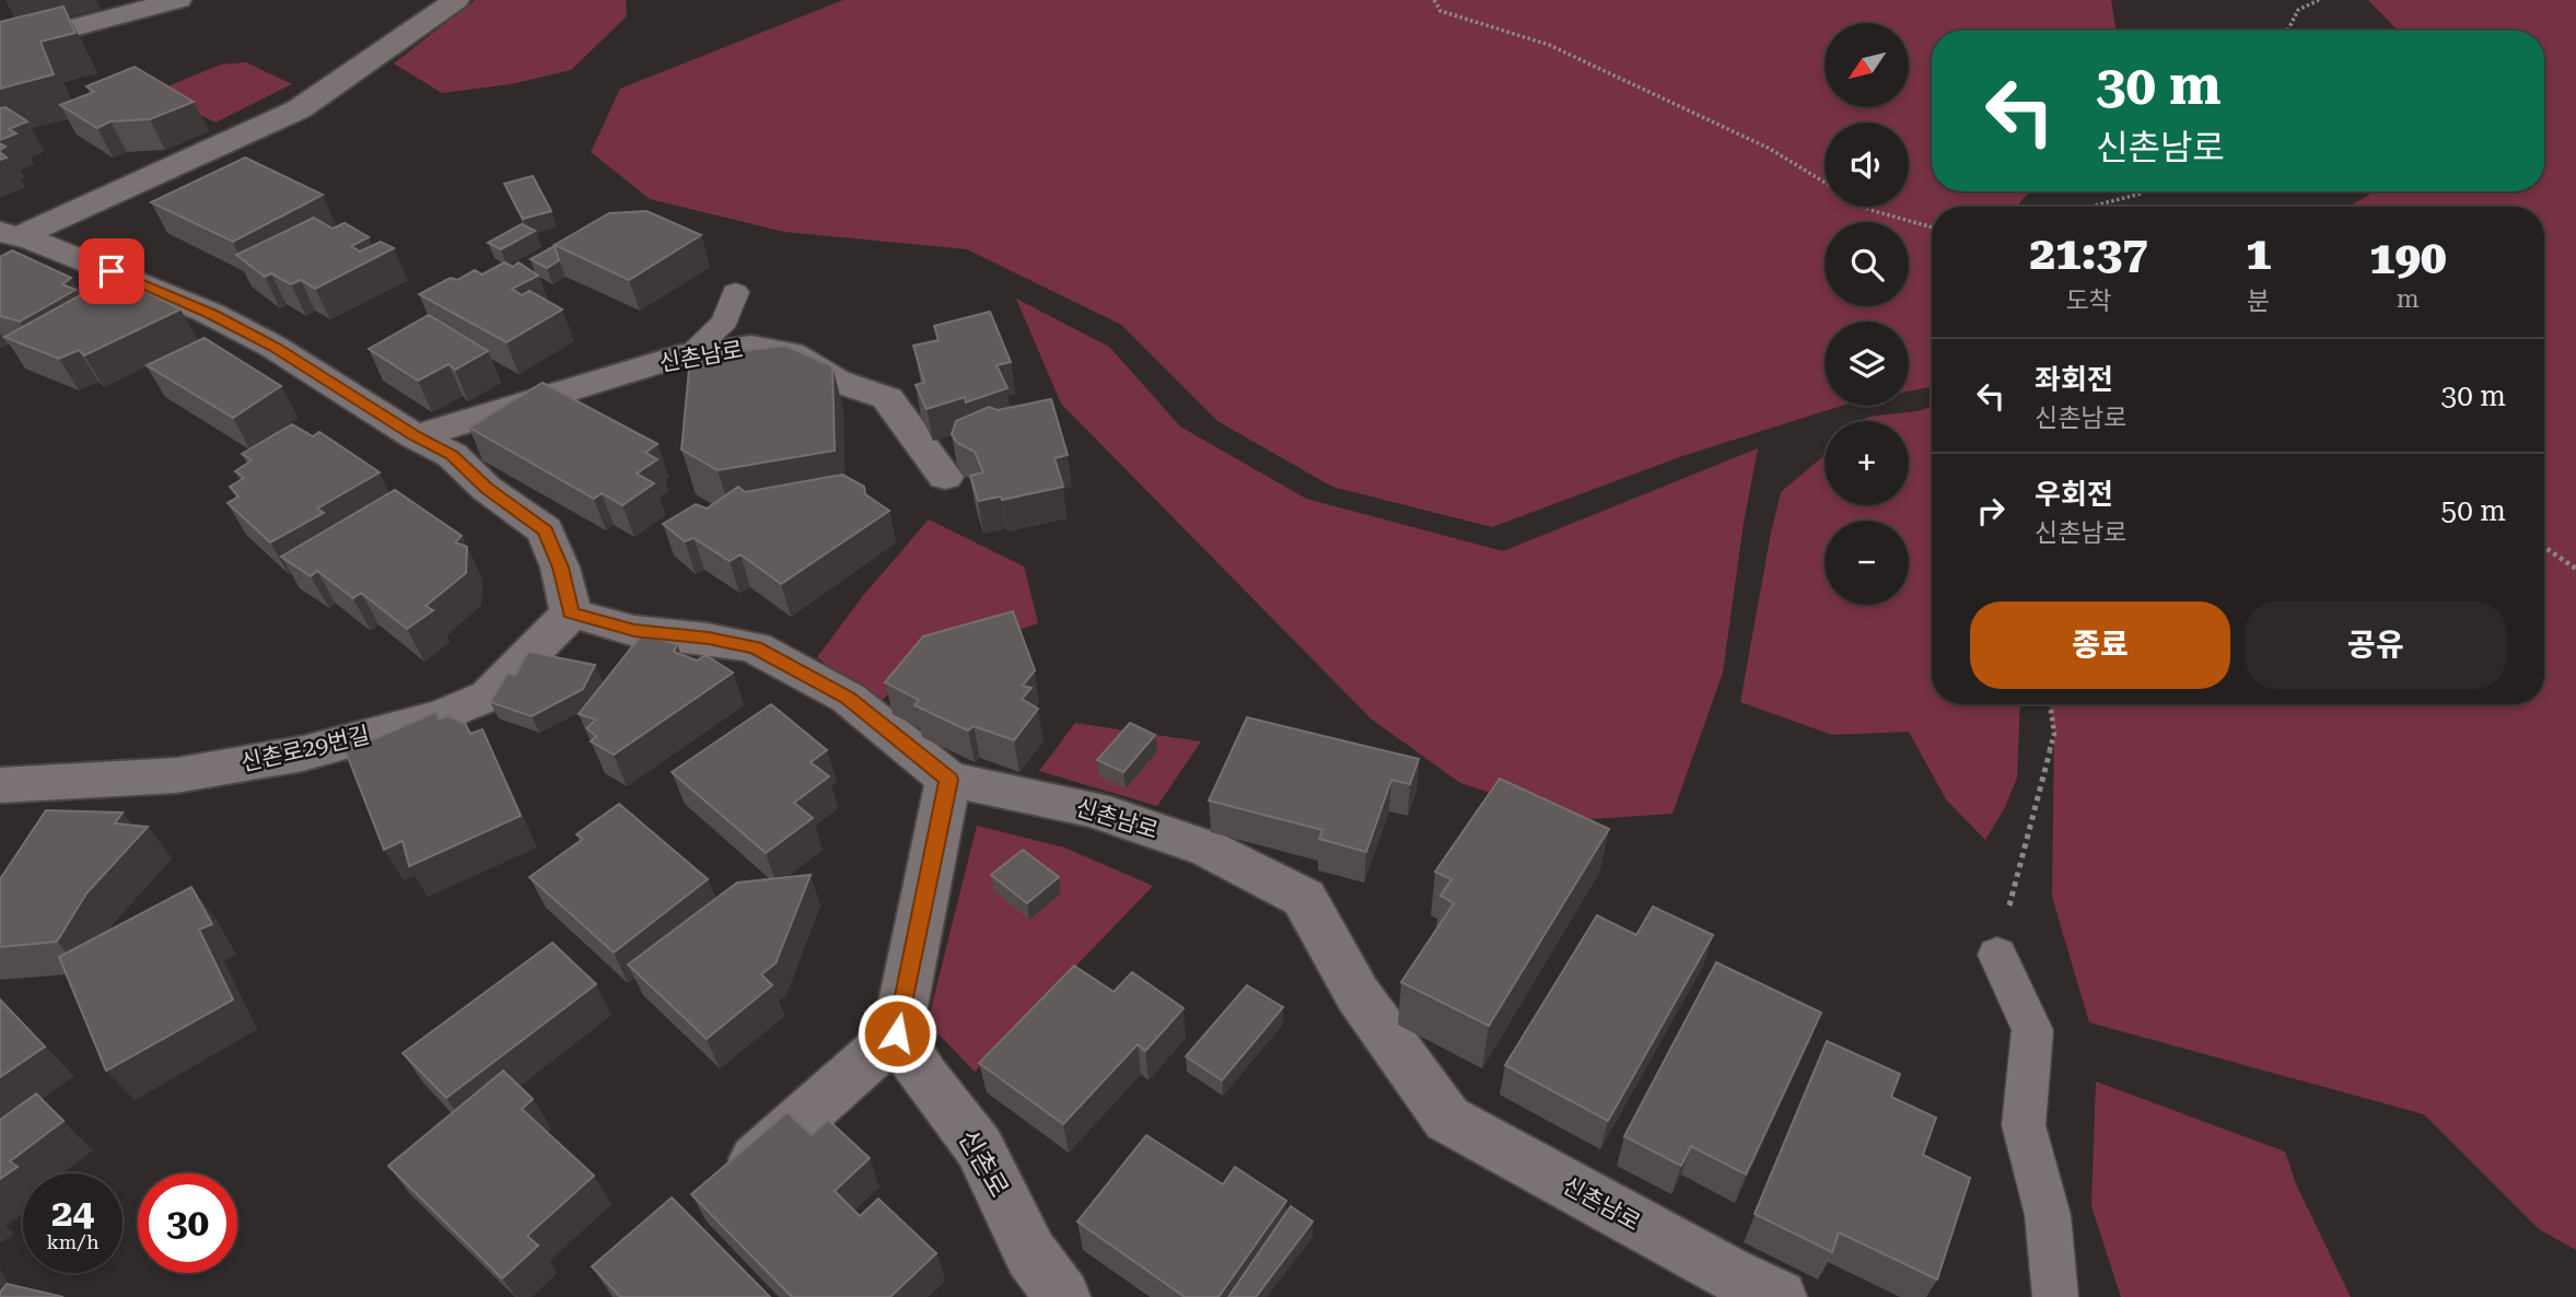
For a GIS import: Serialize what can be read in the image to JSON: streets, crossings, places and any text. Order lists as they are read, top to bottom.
{
  "streets": {
    "street": ["신촌남로", "신촌로29번길", "신촌로"]
  },
  "crossings": [
    ["신촌남로", "신촌로29번길"]
  ],
  "north": "bottom left",
  "page": {
    "map_buttons": ["+", "−"],
    "turn": ["30 m", "신촌남로"],
    "eta": [
      "21:37",
      "도착",
      "1",
      "분",
      "190",
      "m"
    ],
    "list": [
      {
        "name": "좌회전",
        "note": "신촌남로",
        "value": "30 m"
      },
      {
        "name": "우회전",
        "note": "신촌남로",
        "value": "50 m"
      }
    ],
    "buttons": ["종료", "공유"],
    "speed": "24 km/h",
    "limit": "30"
  }
}
